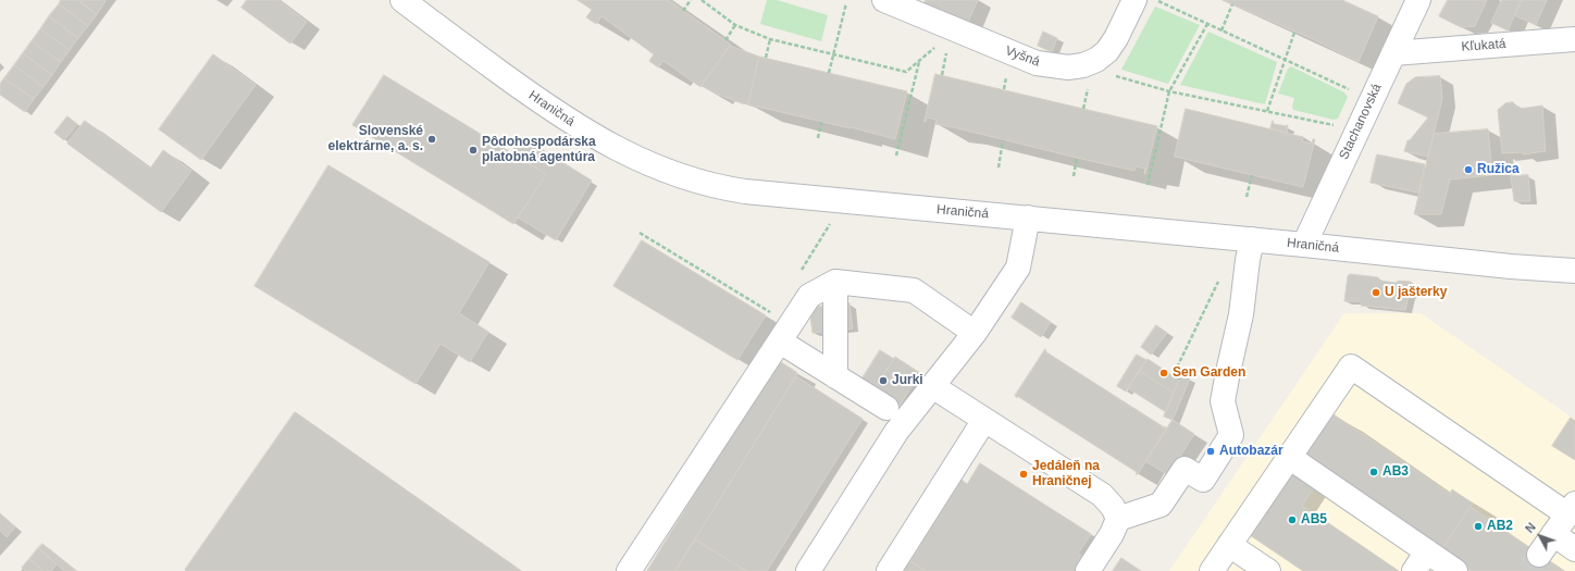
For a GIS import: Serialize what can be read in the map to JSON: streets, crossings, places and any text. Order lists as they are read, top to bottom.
{
  "streets": {
    "street": [
      "Kľukatá",
      "Vyšná",
      "Hraničná",
      "Stachanovská"
    ]
  },
  "crossings": [
    ["Kľukatá", "Stachanovská"],
    ["Hraničná", "Stachanovská"]
  ],
  "places": [
    "Slovenské elektrárne, a. s.",
    "Pôdohospodárska platobná agentúra",
    "Ružica",
    "U jašterky",
    "Sen Garden",
    "Jurki",
    "Autobazár",
    "AB3",
    "Jedáleň na Hraničnej",
    "AB5",
    "AB2"
  ],
  "north": "top left"
}
